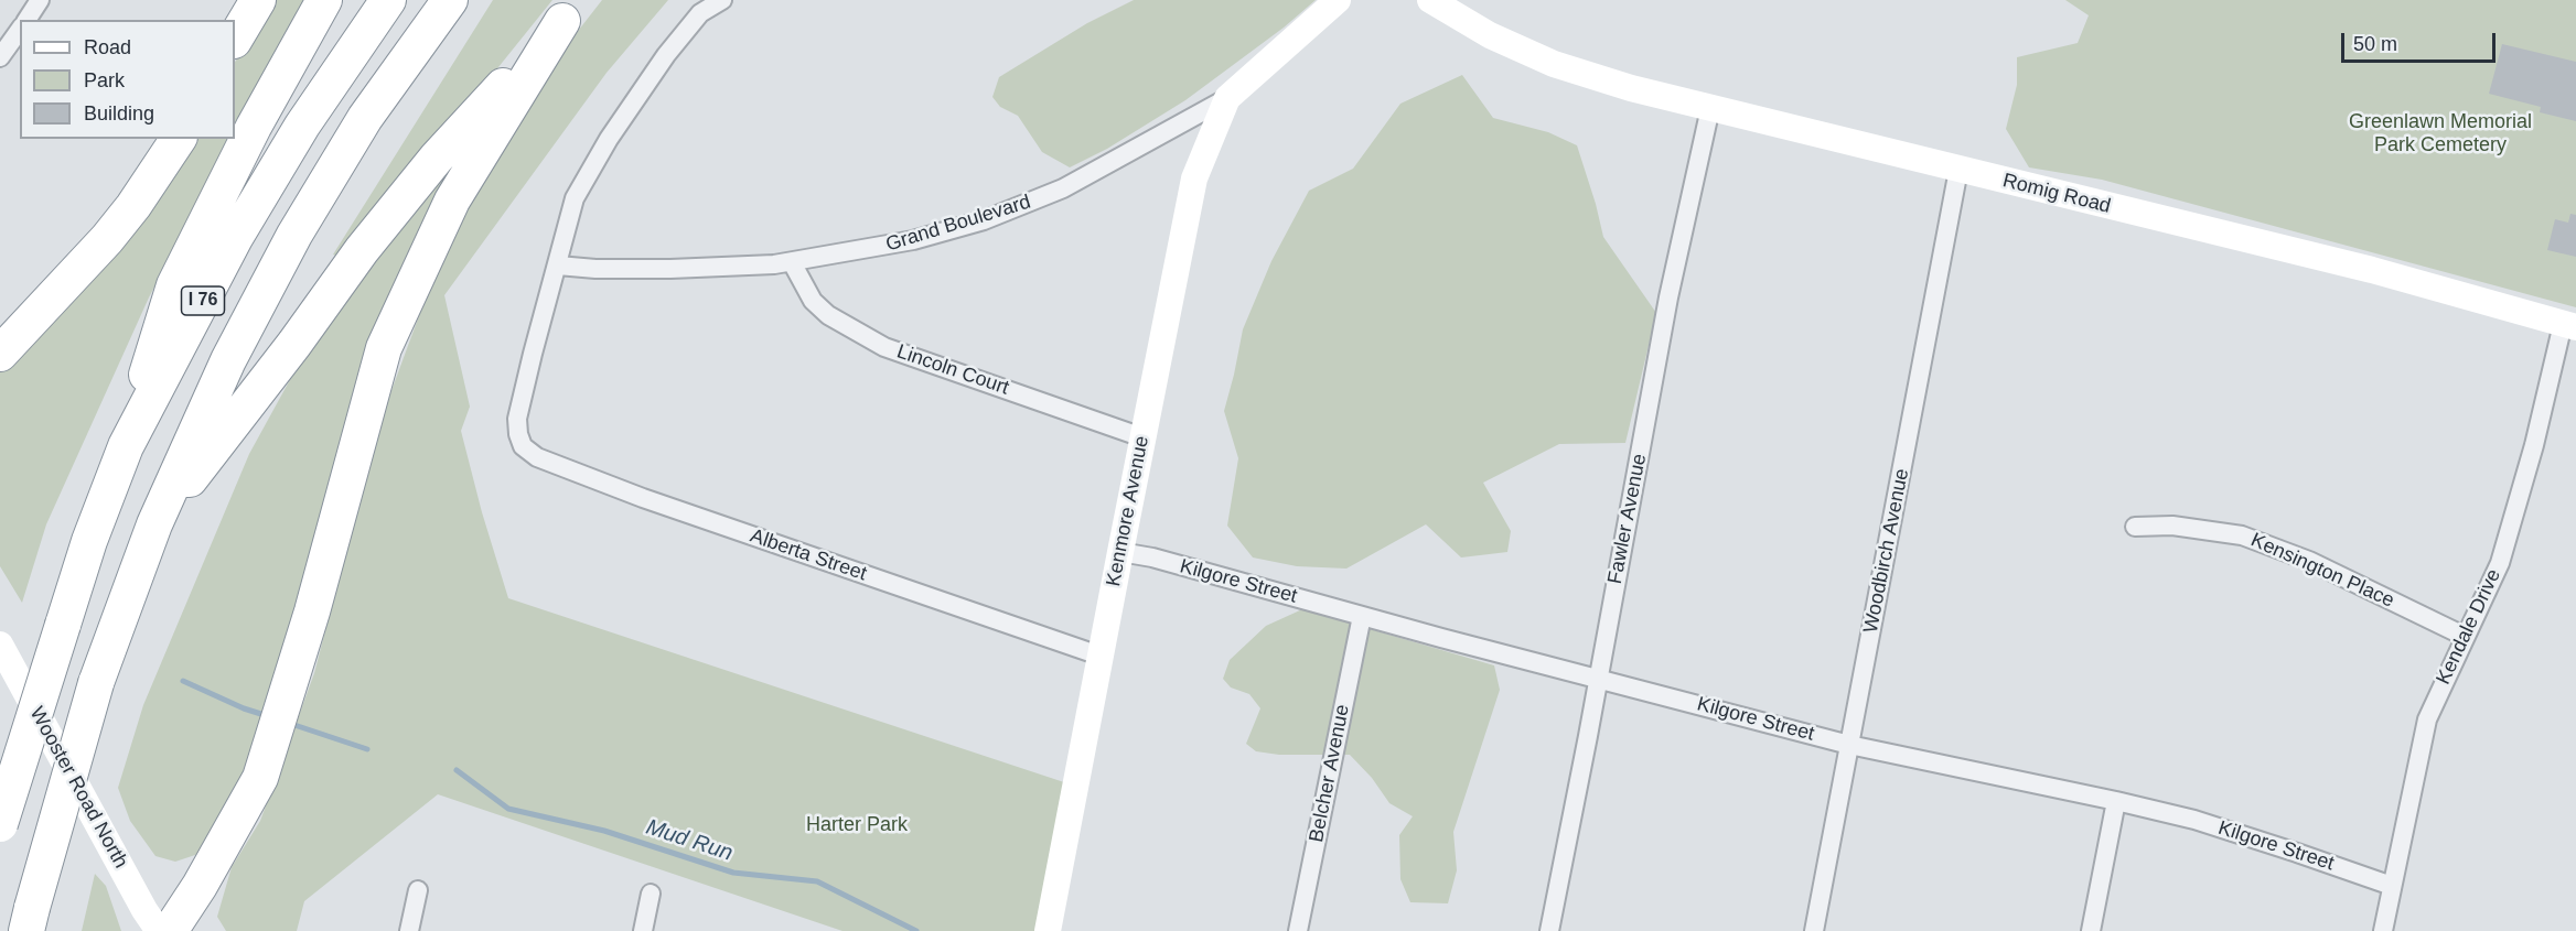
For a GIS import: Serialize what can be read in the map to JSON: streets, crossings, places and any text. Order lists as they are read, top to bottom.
{
  "streets": {
    "highway": ["I 76"],
    "street": [
      "Romig Road",
      "Grand Boulevard",
      "Lincoln Court",
      "Kenmore Avenue",
      "Fawler Avenue",
      "Woodbirch Avenue",
      "Alberta Street",
      "Kensington Place",
      "Kilgore Street",
      "Kendale Drive",
      "Belcher Avenue",
      "Wooster Road North"
    ]
  },
  "crossings": [
    ["Romig Road", "Fawler Avenue"],
    ["Romig Road", "Woodbirch Avenue"],
    ["Romig Road", "Kendale Drive"],
    ["Grand Boulevard", "Lincoln Court"],
    ["Grand Boulevard", "Kenmore Avenue"],
    ["Grand Boulevard", "Alberta Street"],
    ["Lincoln Court", "Kenmore Avenue"],
    ["Kenmore Avenue", "Alberta Street"],
    ["Kenmore Avenue", "Kilgore Street"],
    ["Fawler Avenue", "Kilgore Street"],
    ["Woodbirch Avenue", "Kilgore Street"],
    ["Kensington Place", "Kendale Drive"],
    ["Kilgore Street", "Kendale Drive"],
    ["Kilgore Street", "Belcher Avenue"]
  ],
  "water": ["Mud Run"],
  "parks": ["Greenlawn Memorial Park Cemetery", "Harter Park"],
  "legend": ["Road", "Park", "Building"],
  "scale_bar": "50 m"
}
